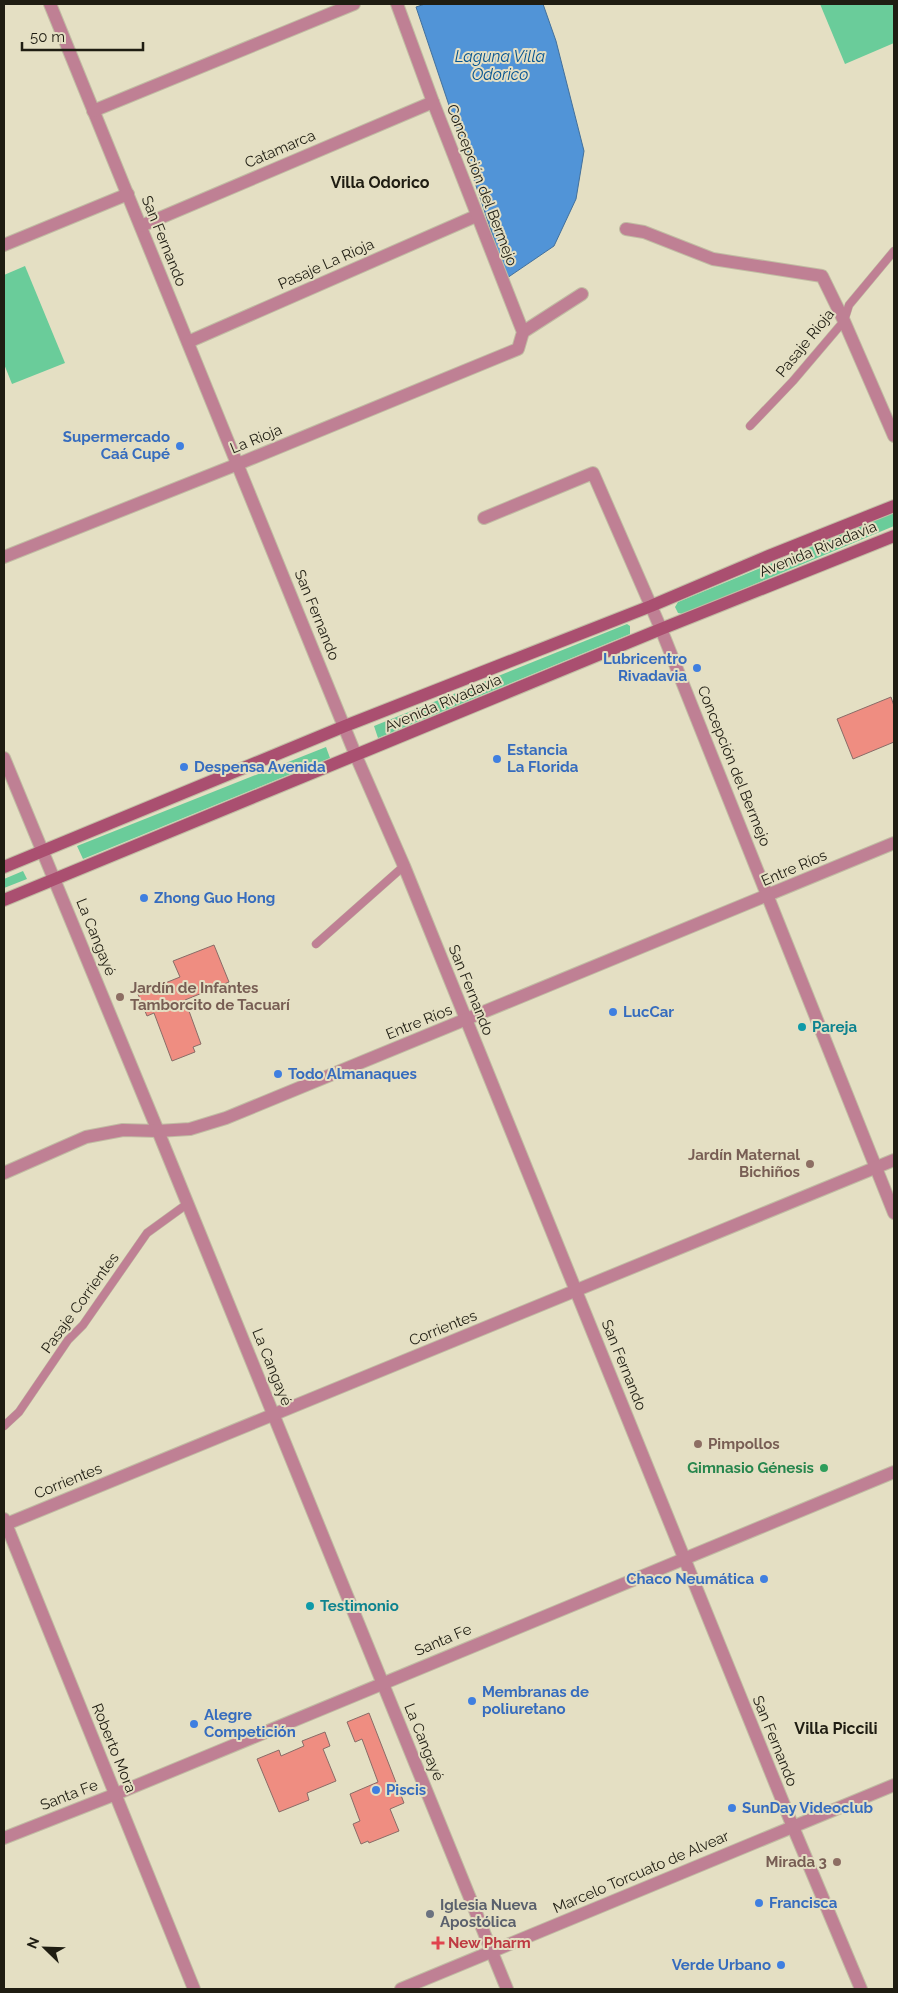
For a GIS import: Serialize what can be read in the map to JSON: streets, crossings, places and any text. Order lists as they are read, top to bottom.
{
  "streets": {
    "street": [
      "Catamarca",
      "Concepción del Bermejo",
      "San Fernando",
      "Pasaje La Rioja",
      "La Rioja",
      "Avenida Rivadavia",
      "Entre Ríos",
      "La Cangayé",
      "Corrientes",
      "Santa Fe",
      "Roberto Mora",
      "Marcelo Torcuato de Alvear"
    ],
    "lane": ["Pasaje Rioja", "Pasaje Corrientes"]
  },
  "crossings": [
    ["Catamarca", "Concepción del Bermejo"],
    ["Catamarca", "San Fernando"],
    ["Concepción del Bermejo", "Pasaje La Rioja"],
    ["Concepción del Bermejo", "La Rioja"],
    ["Concepción del Bermejo", "Avenida Rivadavia"],
    ["Concepción del Bermejo", "Entre Ríos"],
    ["Concepción del Bermejo", "Corrientes"],
    ["San Fernando", "Pasaje La Rioja"],
    ["San Fernando", "La Rioja"],
    ["San Fernando", "Avenida Rivadavia"],
    ["San Fernando", "Entre Ríos"],
    ["San Fernando", "Corrientes"],
    ["San Fernando", "Santa Fe"],
    ["San Fernando", "Marcelo Torcuato de Alvear"],
    ["Avenida Rivadavia", "La Cangayé"],
    ["Entre Ríos", "La Cangayé"],
    ["La Cangayé", "Pasaje Corrientes"],
    ["La Cangayé", "Corrientes"],
    ["La Cangayé", "Santa Fe"],
    ["La Cangayé", "Marcelo Torcuato de Alvear"],
    ["Corrientes", "Roberto Mora"],
    ["Santa Fe", "Roberto Mora"]
  ],
  "districts": ["Villa Odorico", "Villa Piccili"],
  "water": ["Laguna Villa Odorico"],
  "places": {
    "other": [
      "Supermercado Caá Cupé",
      "Lubricentro Rivadavia",
      "Estancia La Florida",
      "Despensa Avenida",
      "Zhong Guo Hong",
      "Jardín de Infantes Tamborcito de Tacuarí",
      "LucCar",
      "Pareja",
      "Todo Almanaques",
      "Jardín Maternal Bichiños",
      "Pimpollos",
      "Gimnasio Génesis",
      "Chaco Neumática",
      "Testimonio",
      "Membranas de poliuretano",
      "Alegre Competición",
      "Piscis",
      "SunDay Videoclub",
      "Mirada 3",
      "Francisca",
      "Iglesia Nueva Apostólica",
      "Verde Urbano"
    ],
    "health": ["New Pharm"]
  },
  "scale_bar": "50 m",
  "north": "top left"
}
